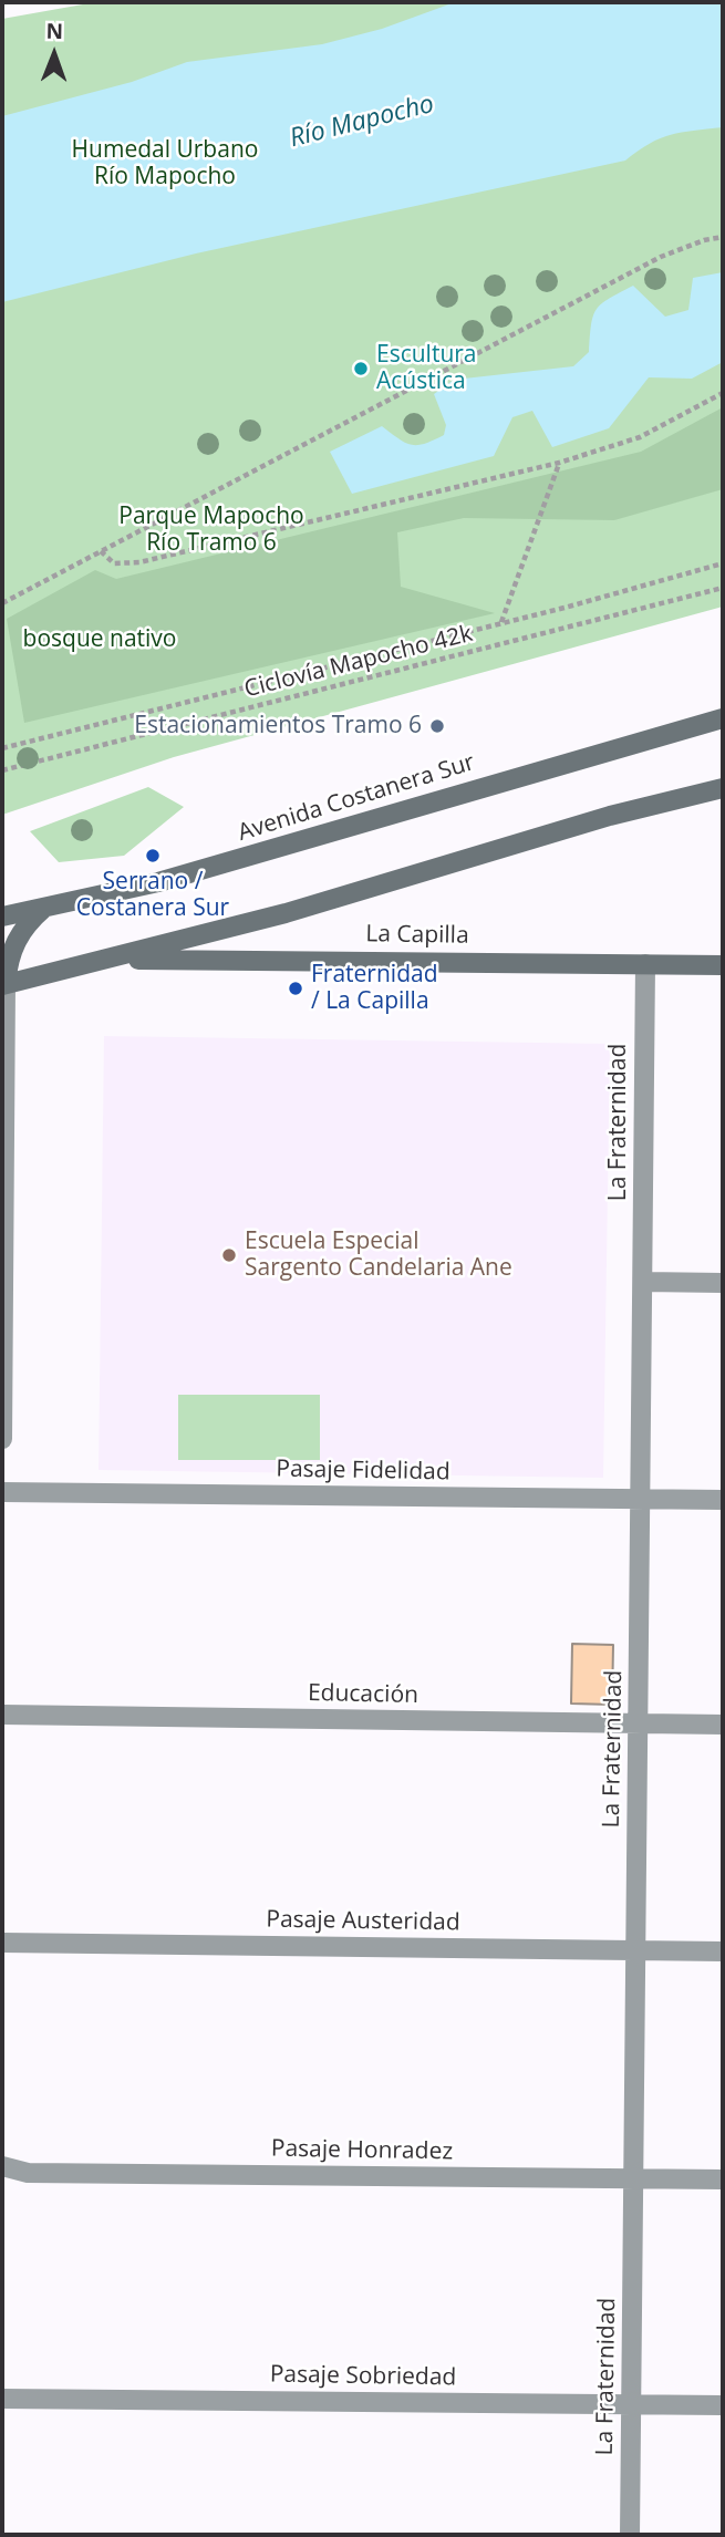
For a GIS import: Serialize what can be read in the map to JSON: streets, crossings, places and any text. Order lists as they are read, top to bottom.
{
  "streets": {
    "street": [
      "Avenida Costanera Sur",
      "La Capilla",
      "La Fraternidad",
      "Pasaje Fidelidad",
      "Educación",
      "Pasaje Austeridad",
      "Pasaje Honradez",
      "Pasaje Sobriedad"
    ],
    "path": ["Ciclovía Mapocho 42k"]
  },
  "crossings": [
    ["La Capilla", "La Fraternidad"],
    ["La Fraternidad", "Pasaje Fidelidad"],
    ["La Fraternidad", "Educación"],
    ["La Fraternidad", "Pasaje Austeridad"],
    ["La Fraternidad", "Pasaje Honradez"],
    ["La Fraternidad", "Pasaje Sobriedad"]
  ],
  "water": ["Río Mapocho"],
  "parks": ["Humedal Urbano Río Mapocho", "Parque Mapocho Río Tramo 6", "bosque nativo"],
  "places": [
    "Escultura Acústica",
    "Estacionamientos Tramo 6",
    "Serrano / Costanera Sur",
    "Fraternidad / La Capilla",
    "Escuela Especial Sargento Candelaria Ane"
  ],
  "north": "top"
}
